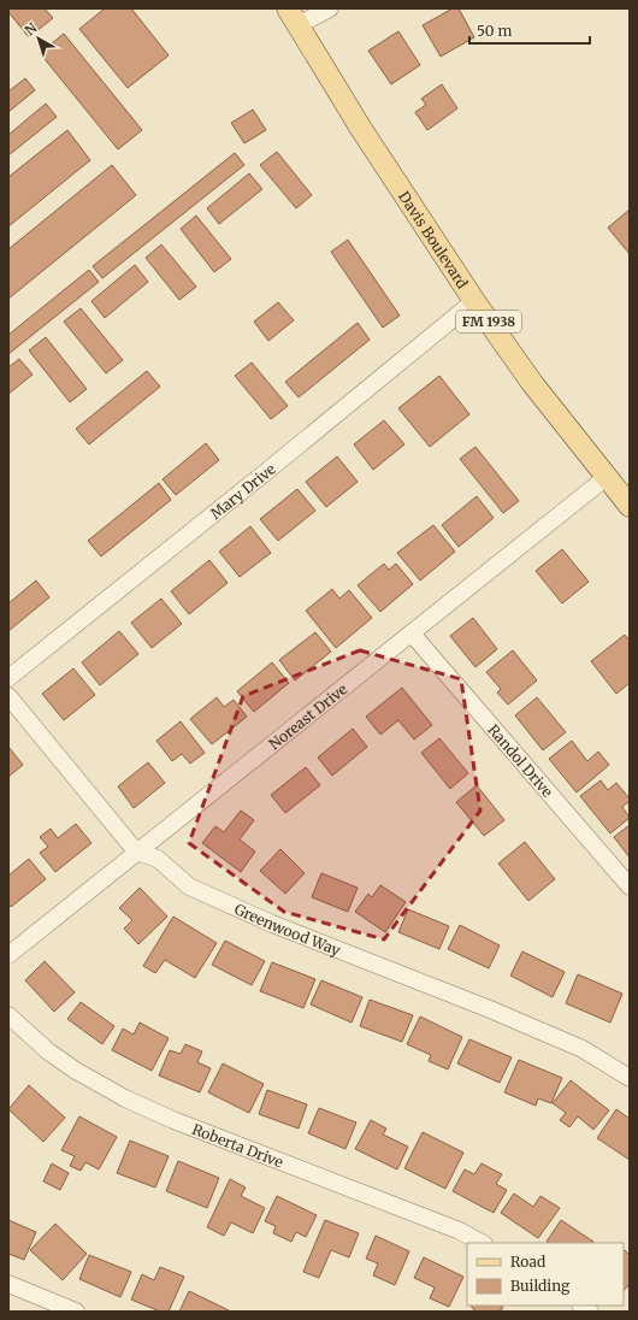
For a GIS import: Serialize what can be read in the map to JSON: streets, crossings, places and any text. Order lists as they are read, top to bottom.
{
  "streets": {
    "main road": ["Davis Boulevard", "FM 1938"],
    "street": [
      "Mary Drive",
      "Noreast Drive",
      "Randol Drive",
      "Greenwood Way",
      "Roberta Drive"
    ]
  },
  "crossings": [
    ["Davis Boulevard", "Mary Drive"],
    ["Davis Boulevard", "Noreast Drive"],
    ["Noreast Drive", "Randol Drive"],
    ["Noreast Drive", "Greenwood Way"]
  ],
  "legend": ["Road", "Building"],
  "scale_bar": "50 m",
  "north": "top left"
}
